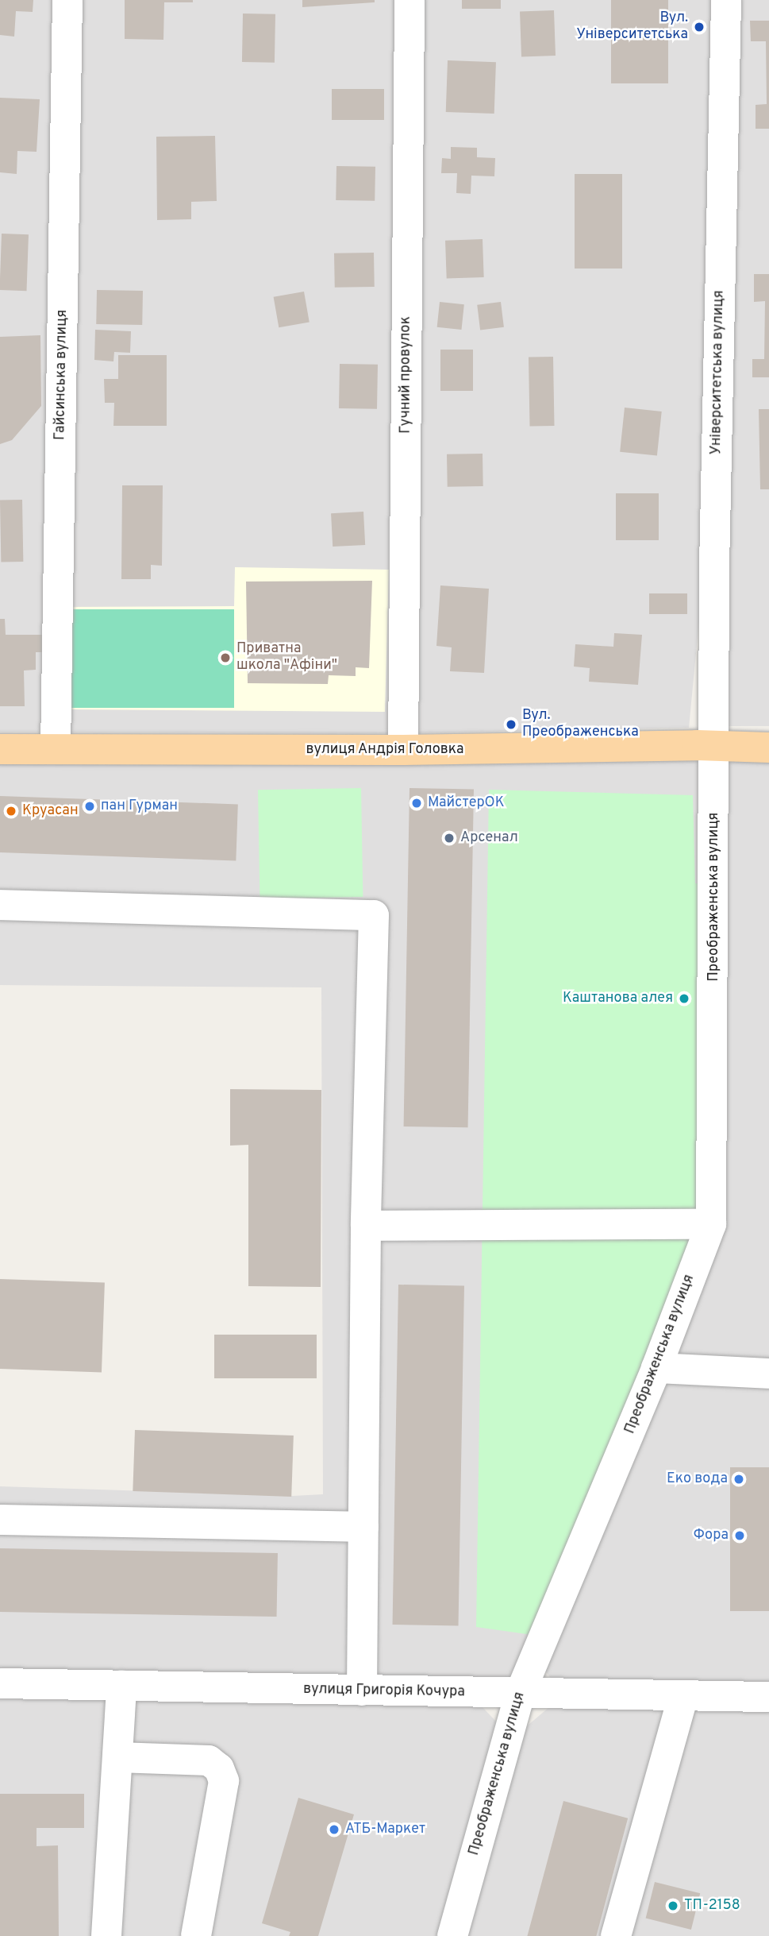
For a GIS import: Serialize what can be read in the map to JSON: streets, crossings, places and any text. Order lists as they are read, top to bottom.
{
  "streets": {
    "main road": ["вулиця Андрія Головка"],
    "street": [
      "Університетська вулиця",
      "Гайсинська вулиця",
      "Гучний провулок",
      "Преображенська вулиця",
      "вулиця Григорія Кочура"
    ]
  },
  "crossings": [
    ["Університетська вулиця", "вулиця Андрія Головка"],
    ["Університетська вулиця", "Преображенська вулиця"],
    ["Гайсинська вулиця", "вулиця Андрія Головка"],
    ["Гучний провулок", "вулиця Андрія Головка"],
    ["вулиця Андрія Головка", "Преображенська вулиця"],
    ["Преображенська вулиця", "вулиця Григорія Кочура"]
  ],
  "places": [
    "Вул. Університетська",
    "Приватна школа \"Афіни\"",
    "Вул. Преображенська",
    "МайстерОК",
    "пан Гурман",
    "Круасан",
    "Арсенал",
    "Каштанова алея",
    "Еко вода",
    "Фора",
    "АТБ-Маркет",
    "ТП-2158"
  ]
}
